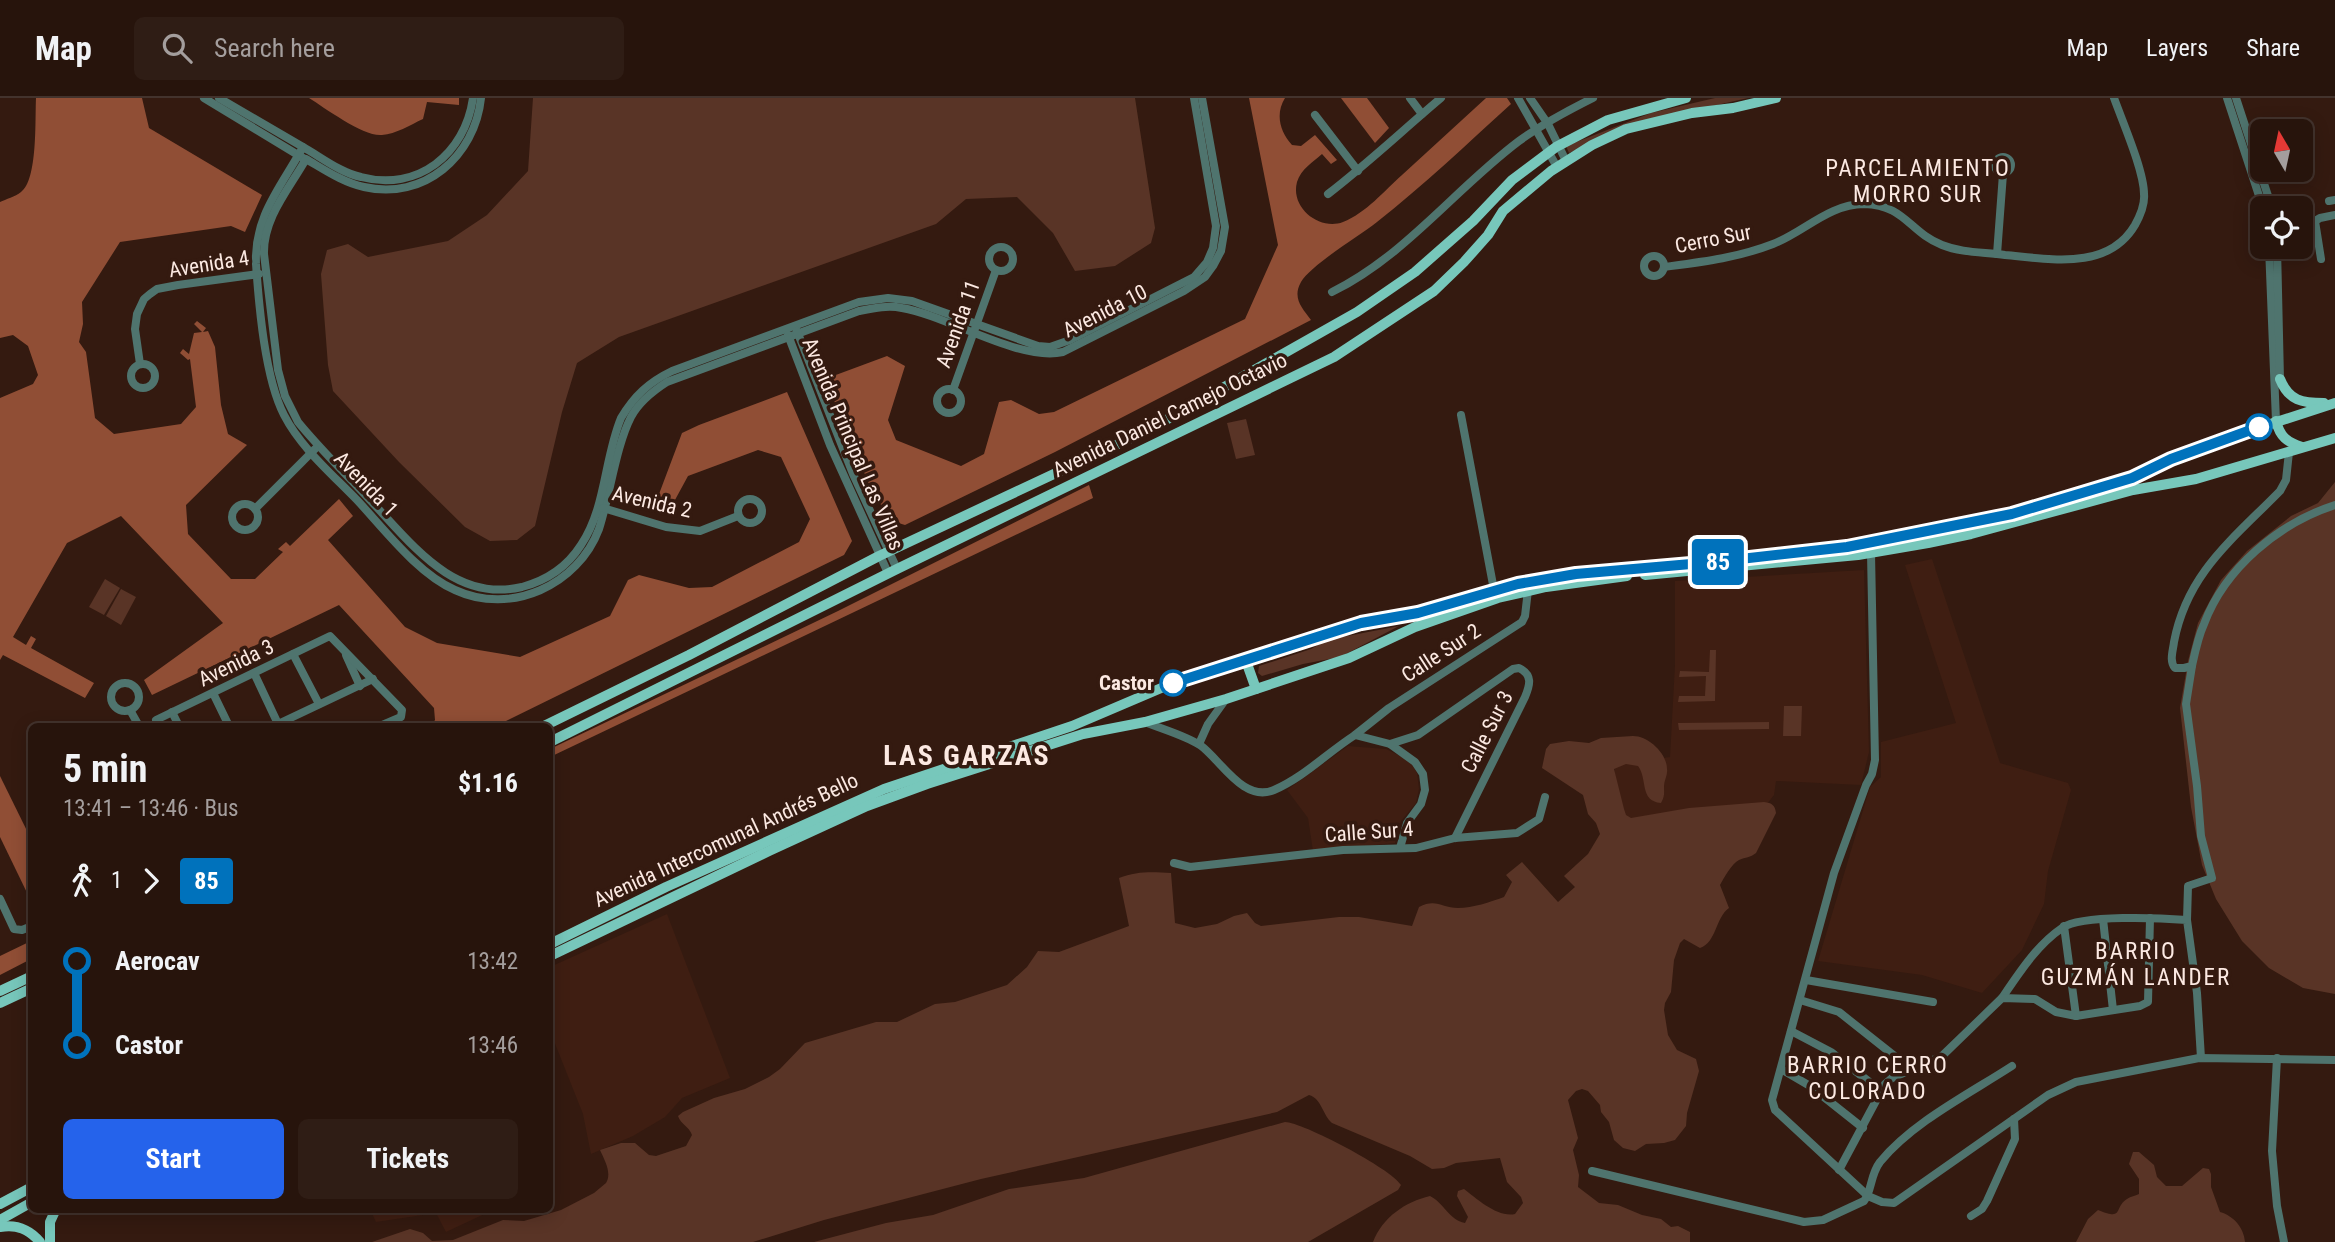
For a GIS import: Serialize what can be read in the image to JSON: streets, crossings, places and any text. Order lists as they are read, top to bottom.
{
  "streets": {
    "main road": ["Avenida Daniel Camejo Octavio", "Avenida Intercomunal Andrés Bello"],
    "street": [
      "Cerro Sur",
      "Avenida 4",
      "Avenida 10",
      "Avenida 11",
      "Avenida Principal Las Villas",
      "Avenida 1",
      "Avenida 2",
      "Calle Sur 2",
      "Avenida 3",
      "Calle Sur 3",
      "Calle Sur 4"
    ]
  },
  "crossings": [
    ["Avenida 4", "Avenida 1"],
    ["Avenida 10", "Avenida 11"],
    ["Avenida 10", "Avenida Principal Las Villas"],
    ["Avenida 10", "Avenida 1"],
    ["Avenida Daniel Camejo Octavio", "Avenida Principal Las Villas"],
    ["Avenida Principal Las Villas", "Avenida 1"],
    ["Avenida 1", "Avenida 2"],
    ["Calle Sur 2", "Avenida Intercomunal Andrés Bello"],
    ["Calle Sur 3", "Calle Sur 4"]
  ],
  "districts": [
    "PARCELAMIENTO MORRO SUR",
    "LAS GARZAS",
    "BARRIO GUZMÁN LANDER",
    "BARRIO CERRO COLORADO"
  ],
  "places": ["Castor"],
  "lines": ["bus line 85"],
  "north": "top",
  "page": {
    "header": "Map",
    "search": "Search here",
    "nav": ["Map", "Layers", "Share"],
    "on_map": "85",
    "heading": ["5 min", "13:41 – 13:46 · Bus", "$1.16"],
    "legs": ["1", "85"],
    "list": [
      {
        "name": "Aerocav",
        "value": "13:42"
      },
      {
        "name": "Castor",
        "value": "13:46"
      }
    ],
    "buttons": ["Start", "Tickets"]
  }
}
